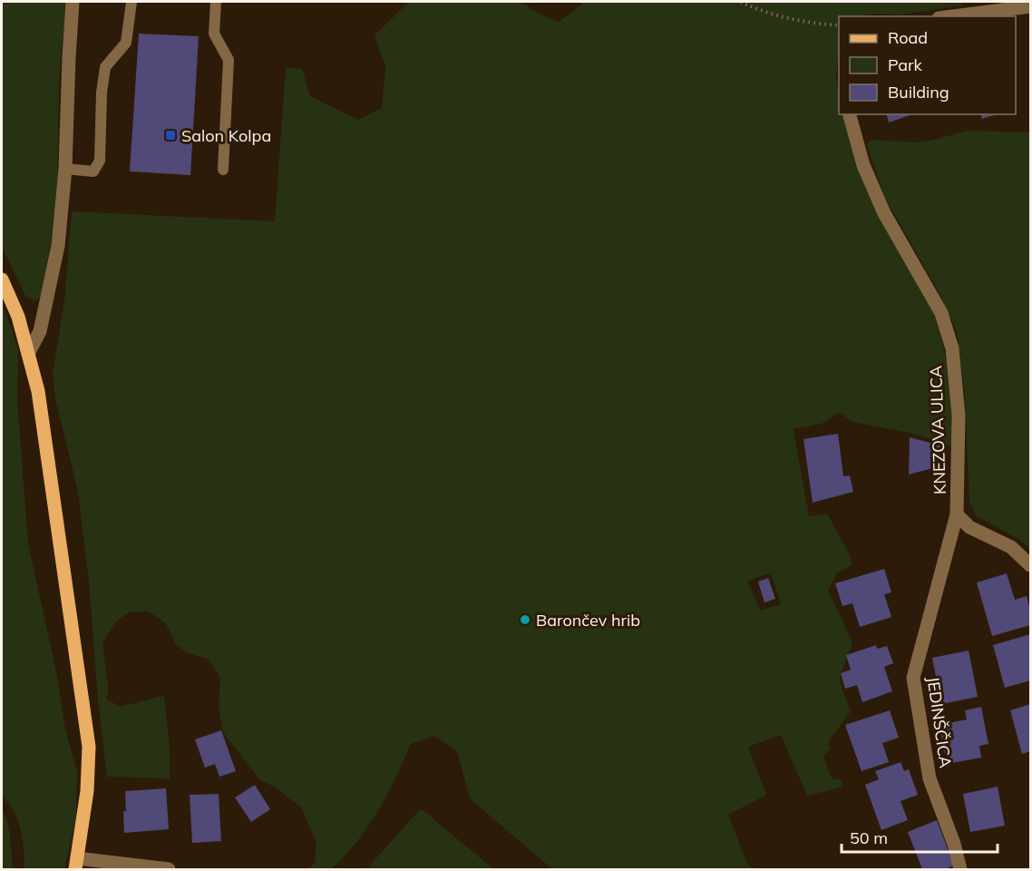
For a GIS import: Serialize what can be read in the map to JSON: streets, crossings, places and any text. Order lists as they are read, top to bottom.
{
  "streets": {
    "street": ["KNEZOVA ULICA", "JEDINŠČICA"]
  },
  "crossings": [
    ["KNEZOVA ULICA", "JEDINŠČICA"]
  ],
  "places": {
    "transit": ["Salon Kolpa"],
    "other": ["Barončev hrib"]
  },
  "legend": ["Road", "Park", "Building"],
  "scale_bar": "50 m"
}
